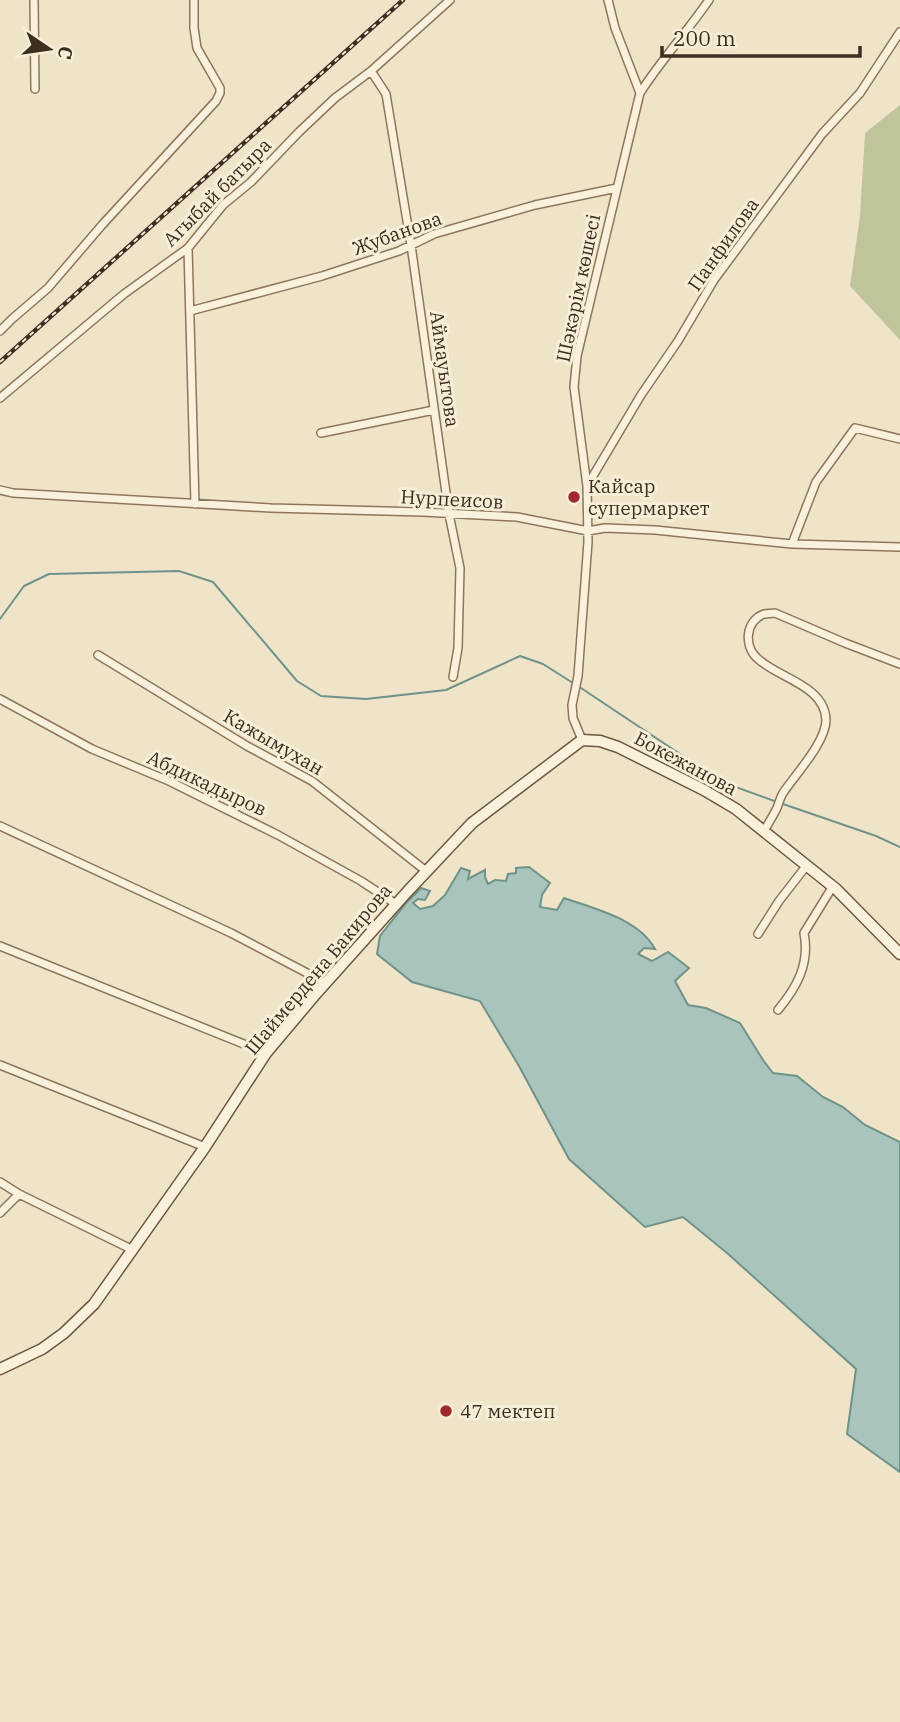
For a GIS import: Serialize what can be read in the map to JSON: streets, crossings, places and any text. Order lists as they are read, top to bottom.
{
  "streets": {
    "street": [
      "Агыбай батыра",
      "Жубанова",
      "Панфилова",
      "Шәкәрім көшесі",
      "Аймауытова",
      "Нурпеисов",
      "Кажымухан",
      "Бокежанова",
      "Абдикадыров",
      "Шаймердена Бакирова"
    ]
  },
  "crossings": [
    ["Агыбай батыра", "Аймауытова"],
    ["Жубанова", "Шәкәрім көшесі"],
    ["Жубанова", "Аймауытова"],
    ["Панфилова", "Шәкәрім көшесі"],
    ["Шәкәрім көшесі", "Нурпеисов"],
    ["Шәкәрім көшесі", "Бокежанова"],
    ["Шәкәрім көшесі", "Шаймердена Бакирова"],
    ["Аймауытова", "Нурпеисов"],
    ["Кажымухан", "Шаймердена Бакирова"],
    ["Бокежанова", "Шаймердена Бакирова"],
    ["Абдикадыров", "Шаймердена Бакирова"]
  ],
  "places": ["Кайсар супермаркет", "47 мектеп"],
  "scale_bar": "200 m",
  "north": "right"
}
